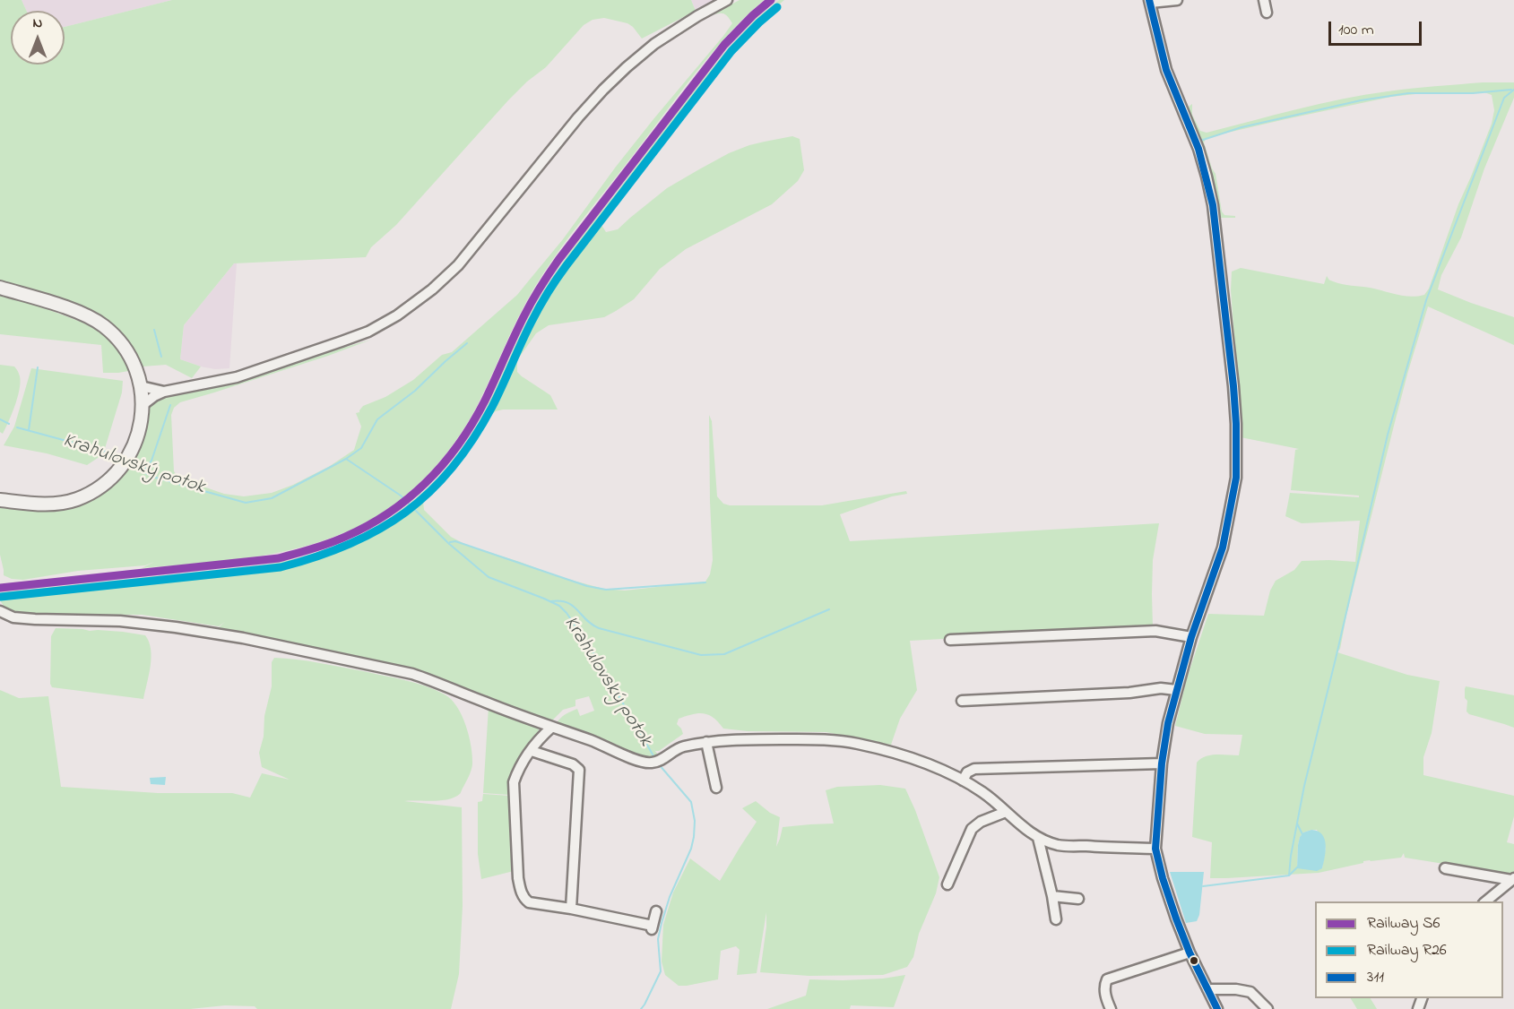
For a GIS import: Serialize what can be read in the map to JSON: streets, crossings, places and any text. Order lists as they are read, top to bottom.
{
  "water": ["Krahulovský potok"],
  "lines": ["rail line S6", "transit line 311", "rail line R26"],
  "legend": ["Railway S6", "Railway R26", "311"],
  "scale_bar": "100 m",
  "north": "top"
}
